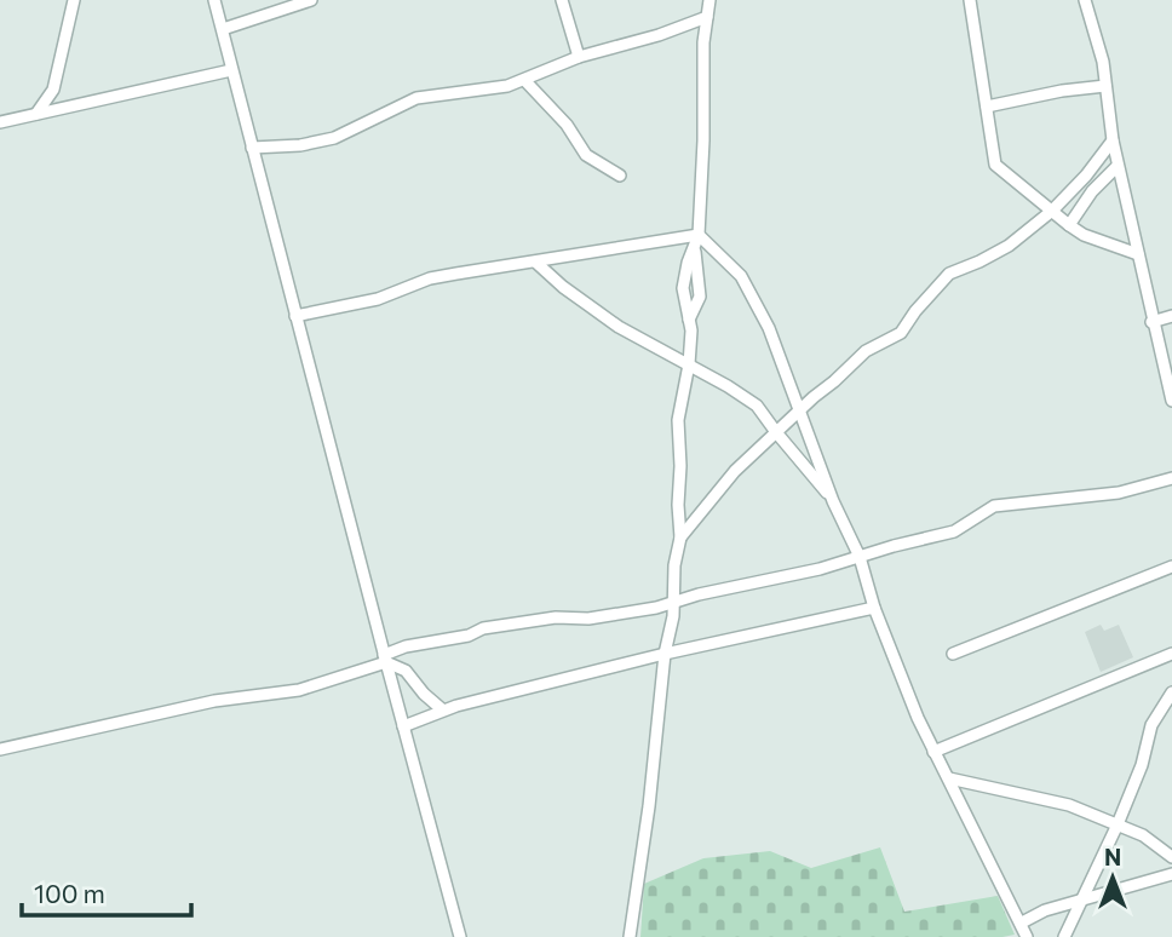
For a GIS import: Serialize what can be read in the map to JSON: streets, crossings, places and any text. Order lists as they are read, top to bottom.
{
  "scale_bar": "100 m",
  "north": "top"
}
